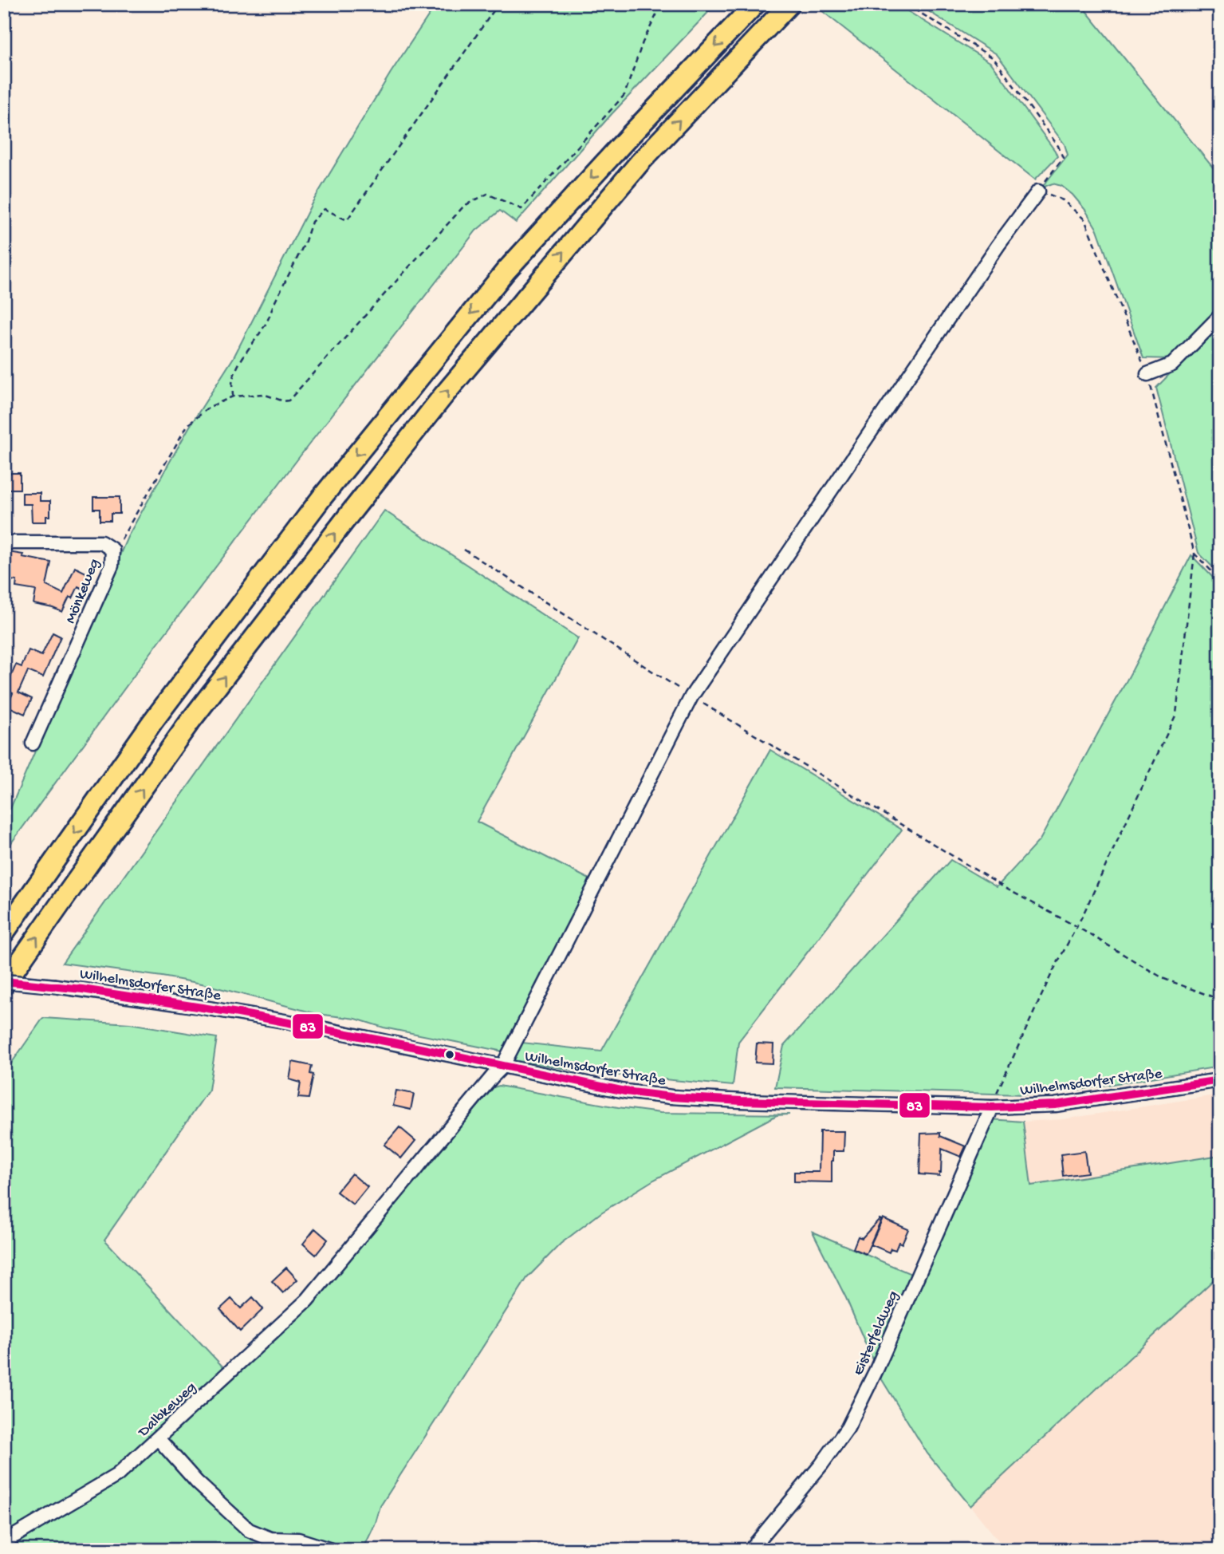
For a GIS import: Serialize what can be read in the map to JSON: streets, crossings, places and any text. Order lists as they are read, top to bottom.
{
  "streets": {
    "street": [
      "Mönkeweg",
      "Wilhelmsdorfer Straße",
      "Eisterfeldweg",
      "Dalbkeweg"
    ]
  },
  "crossings": [
    ["Wilhelmsdorfer Straße", "Eisterfeldweg"],
    ["Wilhelmsdorfer Straße", "Dalbkeweg"]
  ],
  "lines": ["transit line 83"]
}
